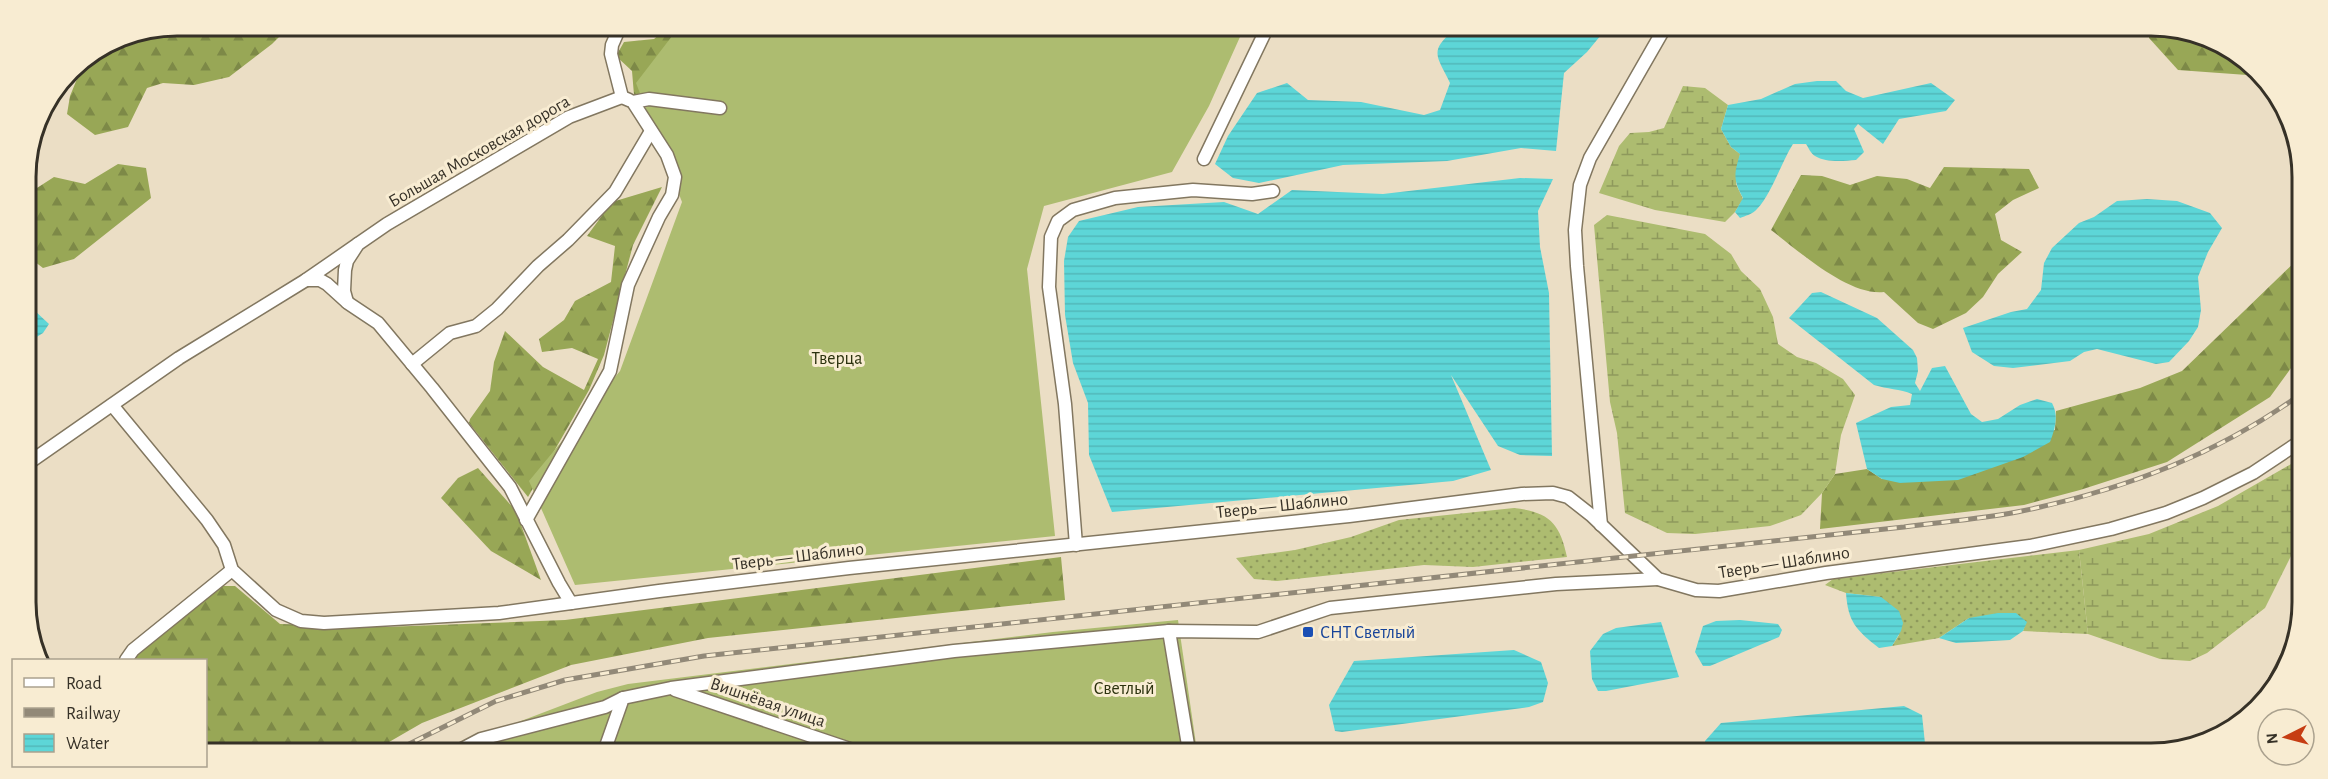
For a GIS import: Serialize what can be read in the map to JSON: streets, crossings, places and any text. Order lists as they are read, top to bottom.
{
  "streets": {
    "street": ["Большая Московская дорога", "Тверь — Шаблино", "Вишнёвая улица"]
  },
  "parks": ["Тверца", "Светлый"],
  "places": {
    "transit": ["СНТ Светлый"]
  },
  "legend": ["Road", "Railway", "Water"],
  "north": "left"
}
